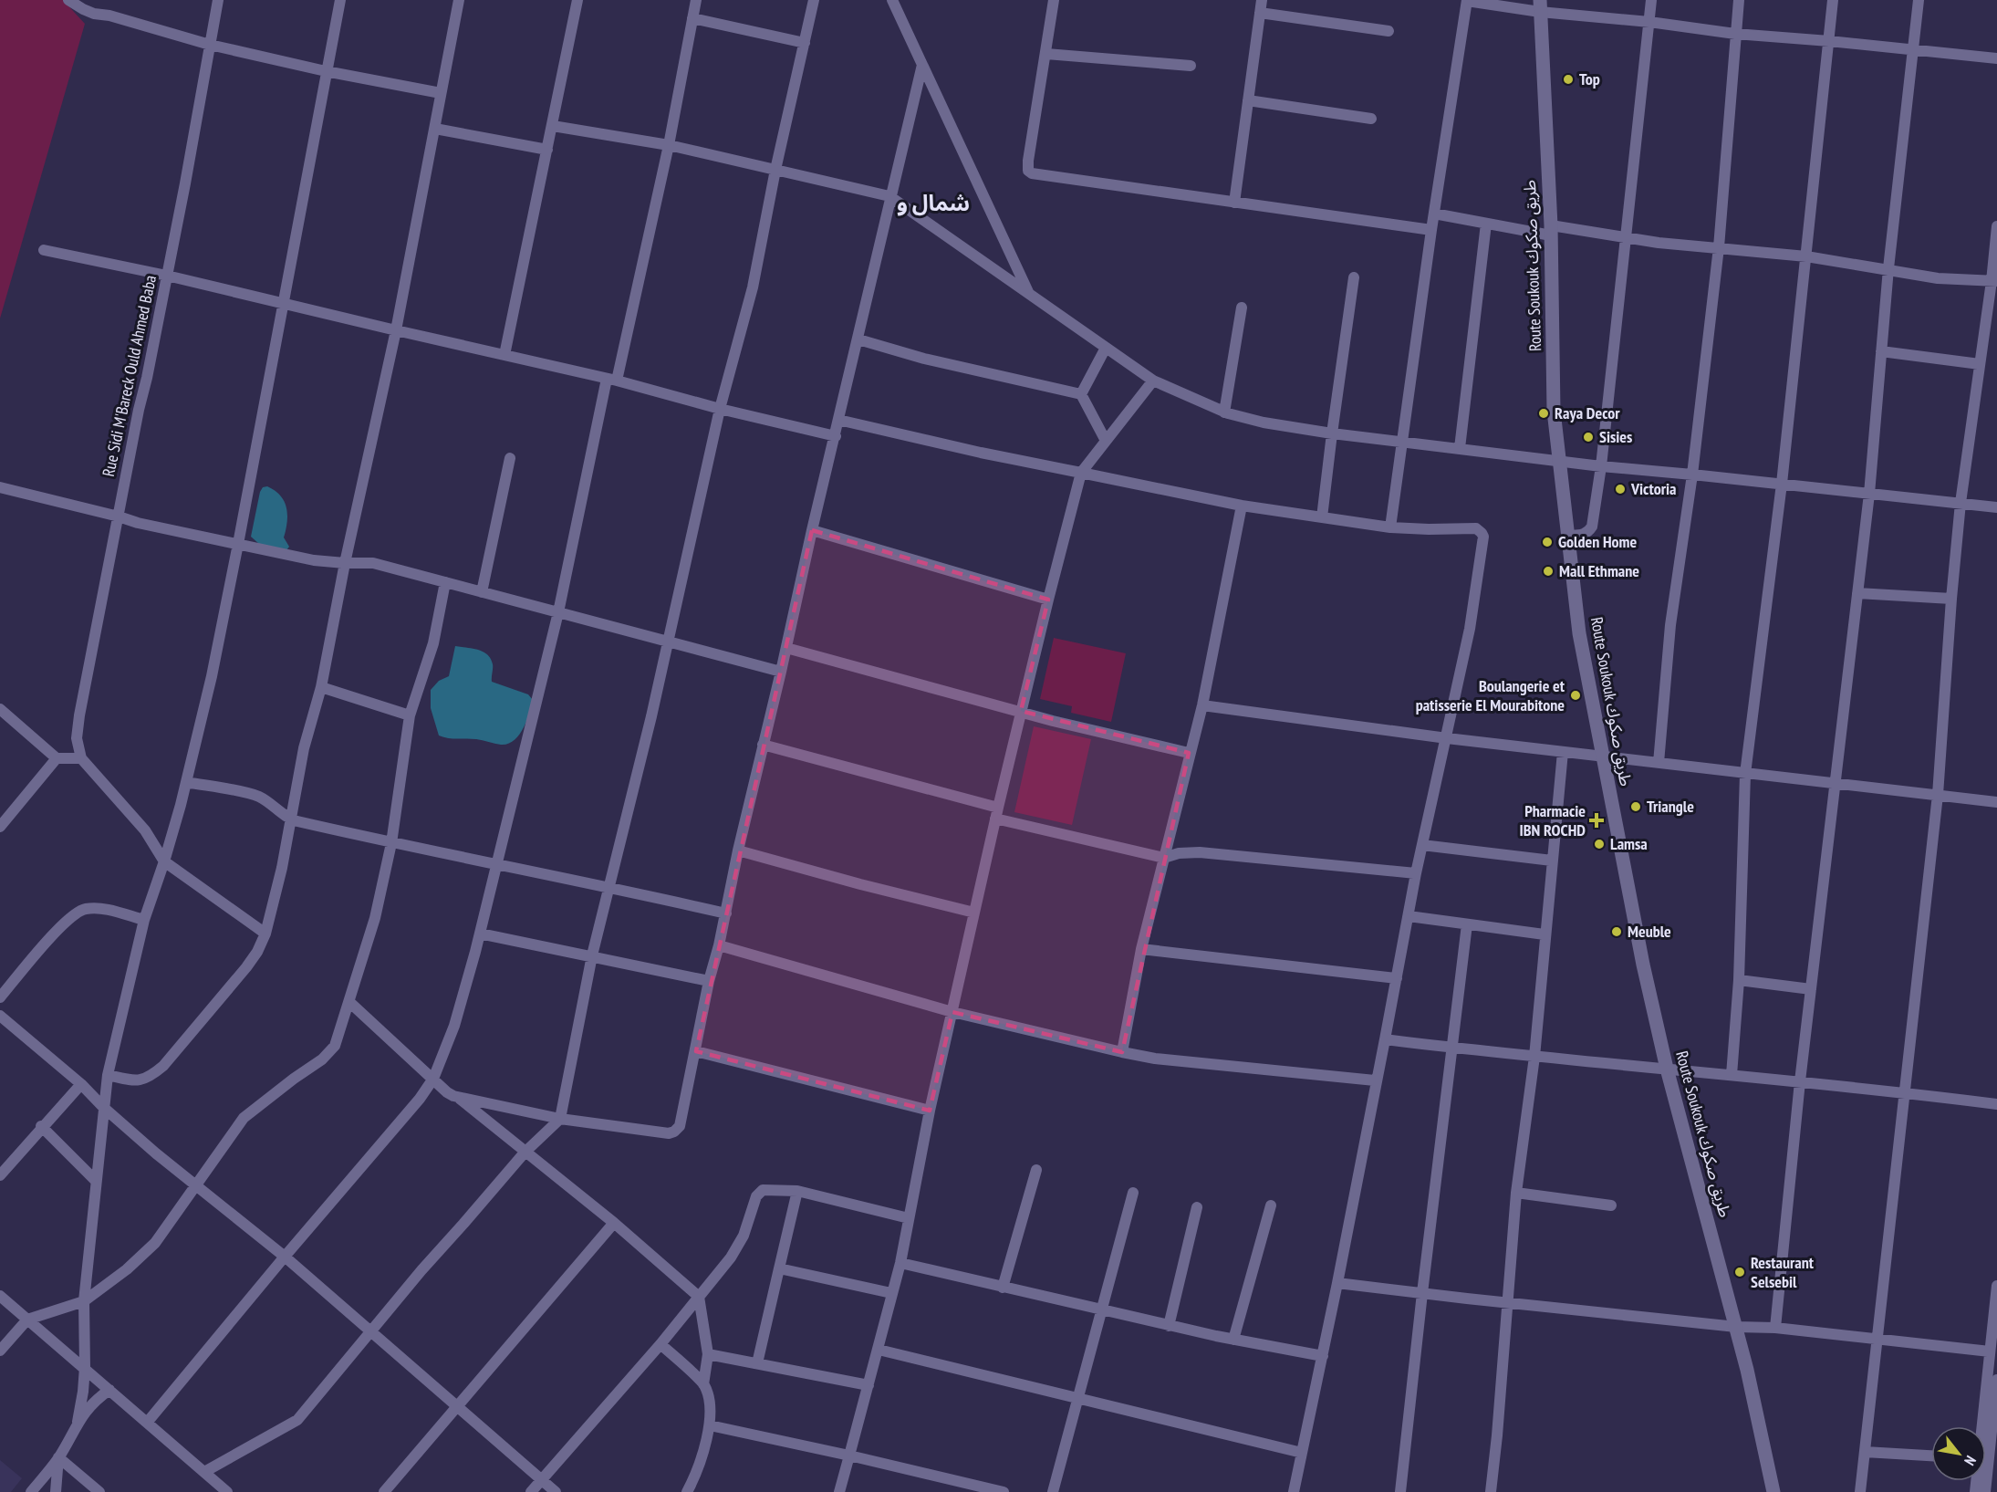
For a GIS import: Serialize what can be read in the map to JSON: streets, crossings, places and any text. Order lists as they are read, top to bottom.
{
  "streets": {
    "street": ["Route Soukouk طريق صكوك", "Rue Sidi M'Bareck Ould Ahmed Baba"]
  },
  "districts": ["شمال و"],
  "places": {
    "other": [
      "Top",
      "Raya Decor",
      "Sisies",
      "Victoria",
      "Golden Home",
      "Mall Ethmane",
      "Boulangerie et patisserie El Mourabitone",
      "Triangle",
      "Lamsa",
      "Meuble",
      "Restaurant Selsebil"
    ],
    "health": ["Pharmacie IBN ROCHD"]
  },
  "north": "bottom right"
}
